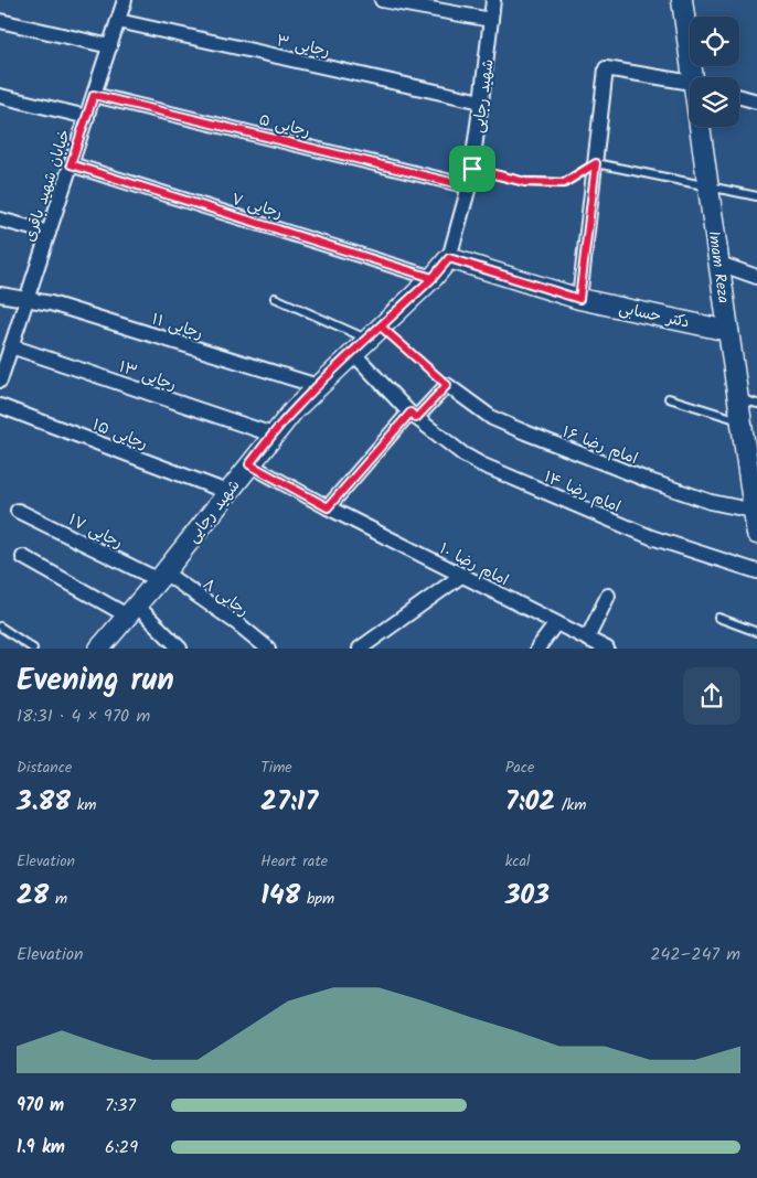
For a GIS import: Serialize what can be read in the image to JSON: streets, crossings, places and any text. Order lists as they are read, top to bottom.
{
  "streets": {
    "street": [
      "رجایی ۳",
      "شهید رجایی",
      "رجایی ۵",
      "خیابان شهید باقری",
      "رجایی ۷",
      "Imam Reza",
      "دکتر حسابی",
      "رجایی ۱۱",
      "رجایی ۱۳",
      "رجایی ۱۵",
      "امام رضا ۱۶",
      "امام رضا ۱۴",
      "رجایی ۱۷",
      "امام رضا ۱۰",
      "رجایی ۸"
    ]
  },
  "crossings": [
    ["رجایی ۳", "شهید رجایی"],
    ["رجایی ۳", "خیابان شهید باقری"],
    ["شهید رجایی", "رجایی ۵"],
    ["شهید رجایی", "رجایی ۷"],
    ["شهید رجایی", "دکتر حسابی"],
    ["شهید رجایی", "رجایی ۱۱"],
    ["شهید رجایی", "رجایی ۱۳"],
    ["شهید رجایی", "رجایی ۱۵"],
    ["شهید رجایی", "امام رضا ۱۴"],
    ["شهید رجایی", "رجایی ۱۷"],
    ["شهید رجایی", "امام رضا ۱۰"],
    ["شهید رجایی", "رجایی ۸"],
    ["رجایی ۵", "خیابان شهید باقری"],
    ["خیابان شهید باقری", "رجایی ۷"],
    ["خیابان شهید باقری", "رجایی ۱۱"],
    ["خیابان شهید باقری", "رجایی ۱۳"],
    ["Imam Reza", "دکتر حسابی"],
    ["Imam Reza", "امام رضا ۱۶"],
    ["رجایی ۱۷", "رجایی ۸"]
  ],
  "page": {
    "heading": ["Evening run", "18:31 · 4 × 970 m"],
    "stats": [
      ["Distance", "3.88 km"],
      ["Time", "27:17"],
      ["Pace", "7:02 /km"],
      ["Elevation", "28 m"],
      ["Heart rate", "148 bpm"],
      ["kcal", "303"]
    ],
    "chart": ["Elevation", "242–247 m"],
    "list": [
      {
        "name": "970 m",
        "note": "7:37"
      },
      {
        "name": "1.9 km",
        "note": "6:29"
      }
    ]
  }
}
